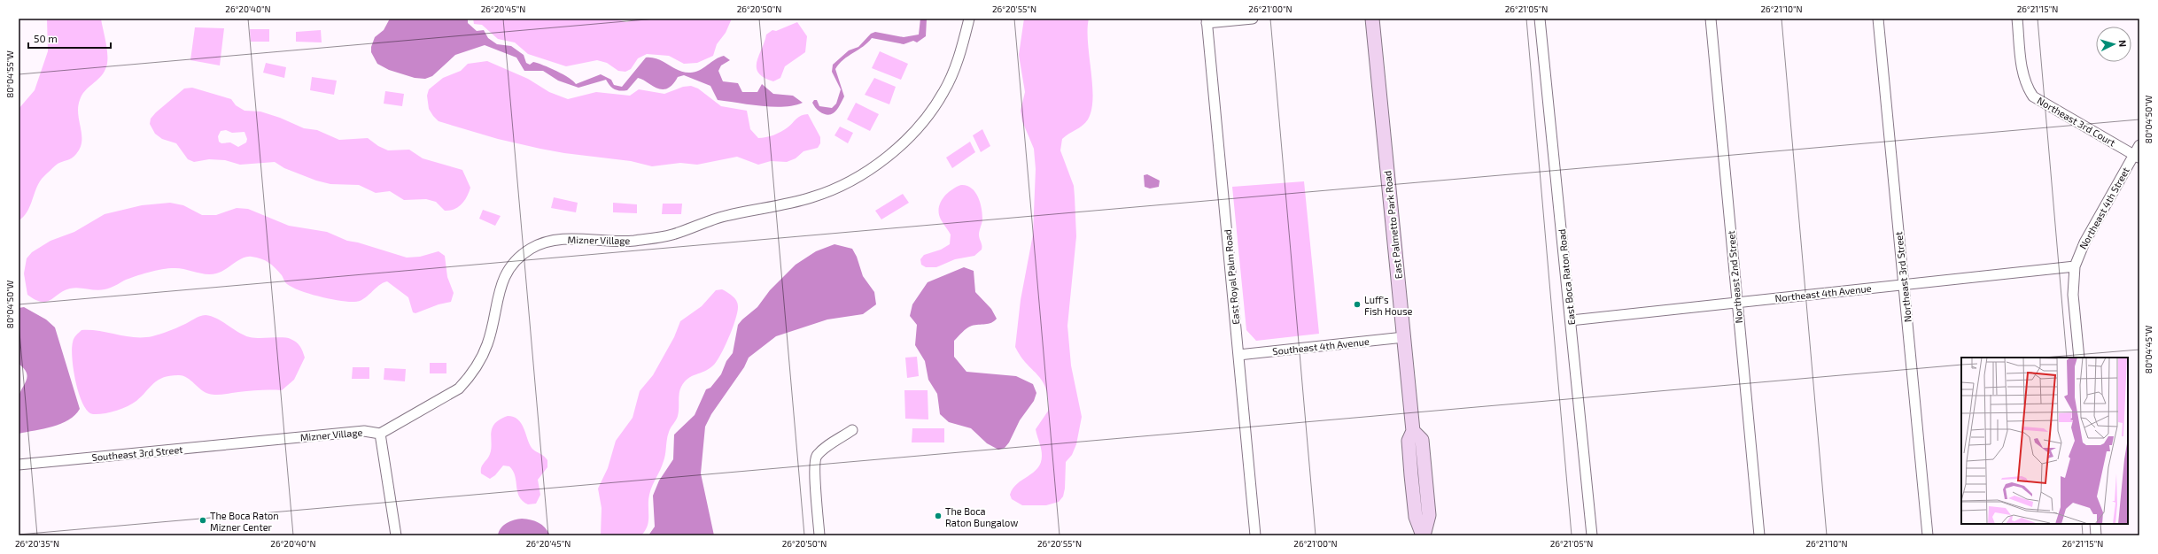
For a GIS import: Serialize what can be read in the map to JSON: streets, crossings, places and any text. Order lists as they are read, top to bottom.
{
  "streets": {
    "main road": ["East Palmetto Park Road"],
    "street": [
      "Northeast 3rd Court",
      "Northeast 4th Street",
      "Mizner Village",
      "East Royal Palm Road",
      "East Boca Raton Road",
      "Northeast 2nd Street",
      "Northeast 3rd Street",
      "Northeast 4th Avenue",
      "Southeast 4th Avenue",
      "Southeast 3rd Street"
    ]
  },
  "crossings": [
    ["Northeast 3rd Court", "Northeast 4th Street"],
    ["Northeast 4th Street", "Northeast 4th Avenue"],
    ["East Palmetto Park Road", "Southeast 4th Avenue"],
    ["Mizner Village", "Southeast 3rd Street"],
    ["East Royal Palm Road", "Southeast 4th Avenue"],
    ["East Boca Raton Road", "Northeast 4th Avenue"],
    ["Northeast 2nd Street", "Northeast 4th Avenue"],
    ["Northeast 3rd Street", "Northeast 4th Avenue"]
  ],
  "places": ["Luff's Fish House", "The Boca Raton Bungalow", "The Boca Raton Mizner Center"],
  "scale_bar": "50 m",
  "north": "right",
  "coordinates": [
    "26°20'40\"N",
    "26°20'45\"N",
    "26°20'50\"N",
    "26°20'55\"N",
    "26°21'00\"N",
    "26°21'05\"N",
    "26°21'10\"N",
    "26°21'15\"N",
    "80°04'55\"W",
    "80°04'50\"W",
    "80°04'45\"W",
    "26°20'35\"N"
  ]
}
